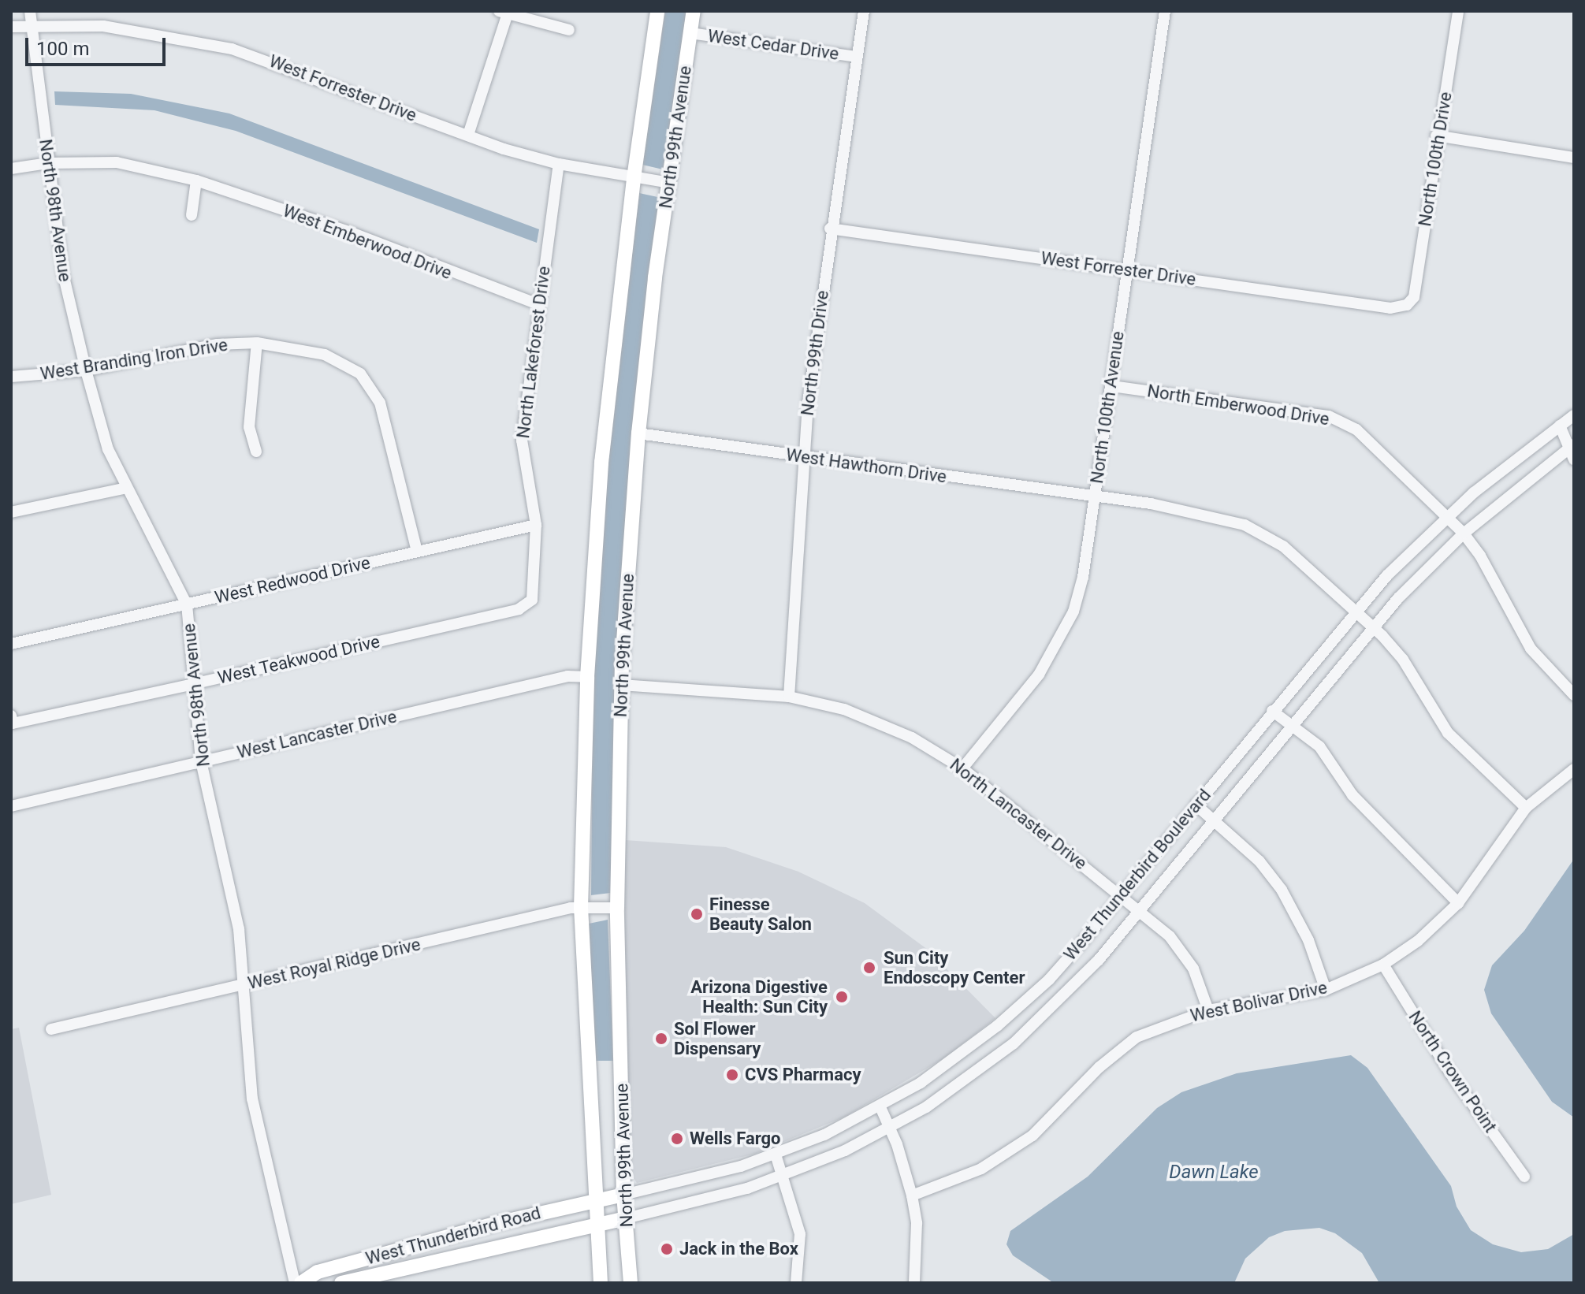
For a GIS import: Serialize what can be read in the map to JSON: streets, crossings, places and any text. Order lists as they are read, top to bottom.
{
  "streets": {
    "main road": ["North 99th Avenue", "West Thunderbird Boulevard", "West Thunderbird Road"],
    "street": [
      "West Cedar Drive",
      "West Forrester Drive",
      "North 100th Drive",
      "North 98th Avenue",
      "West Emberwood Drive",
      "North Lakeforest Drive",
      "North 99th Drive",
      "West Branding Iron Drive",
      "North Emberwood Drive",
      "North 100th Avenue",
      "West Hawthorn Drive",
      "West Redwood Drive",
      "West Teakwood Drive",
      "West Lancaster Drive",
      "North Lancaster Drive",
      "West Royal Ridge Drive",
      "West Bolivar Drive",
      "North Crown Point"
    ]
  },
  "crossings": [
    ["West Cedar Drive", "North 99th Avenue"],
    ["West Cedar Drive", "North 99th Drive"],
    ["West Forrester Drive", "North 99th Avenue"],
    ["West Forrester Drive", "North 100th Drive"],
    ["West Forrester Drive", "North 98th Avenue"],
    ["West Forrester Drive", "North Lakeforest Drive"],
    ["West Forrester Drive", "North 99th Drive"],
    ["West Forrester Drive", "North 100th Avenue"],
    ["North 99th Avenue", "West Hawthorn Drive"],
    ["North 99th Avenue", "West Lancaster Drive"],
    ["North 99th Avenue", "North Lancaster Drive"],
    ["North 99th Avenue", "West Thunderbird Boulevard"],
    ["North 99th Avenue", "West Royal Ridge Drive"],
    ["North 99th Avenue", "West Thunderbird Road"],
    ["North 98th Avenue", "West Emberwood Drive"],
    ["North 98th Avenue", "West Branding Iron Drive"],
    ["North 98th Avenue", "West Redwood Drive"],
    ["North 98th Avenue", "West Teakwood Drive"],
    ["North 98th Avenue", "West Lancaster Drive"],
    ["North 98th Avenue", "West Royal Ridge Drive"],
    ["West Emberwood Drive", "North Lakeforest Drive"],
    ["North Lakeforest Drive", "West Redwood Drive"],
    ["North Lakeforest Drive", "West Teakwood Drive"],
    ["North 99th Drive", "West Hawthorn Drive"],
    ["North 99th Drive", "North Lancaster Drive"],
    ["West Branding Iron Drive", "West Redwood Drive"],
    ["North Emberwood Drive", "North 100th Avenue"],
    ["North Emberwood Drive", "West Thunderbird Boulevard"],
    ["North 100th Avenue", "West Hawthorn Drive"],
    ["North 100th Avenue", "North Lancaster Drive"],
    ["West Hawthorn Drive", "West Thunderbird Boulevard"],
    ["West Hawthorn Drive", "West Bolivar Drive"],
    ["North Lancaster Drive", "West Thunderbird Boulevard"],
    ["North Lancaster Drive", "West Bolivar Drive"],
    ["West Thunderbird Boulevard", "West Thunderbird Road"],
    ["West Bolivar Drive", "North Crown Point"]
  ],
  "water": ["Dawn Lake"],
  "places": [
    "Finesse Beauty Salon",
    "Sun City Endoscopy Center",
    "Arizona Digestive Health: Sun City",
    "Sol Flower Dispensary",
    "CVS Pharmacy",
    "Wells Fargo",
    "Jack in the Box"
  ],
  "scale_bar": "100 m"
}
